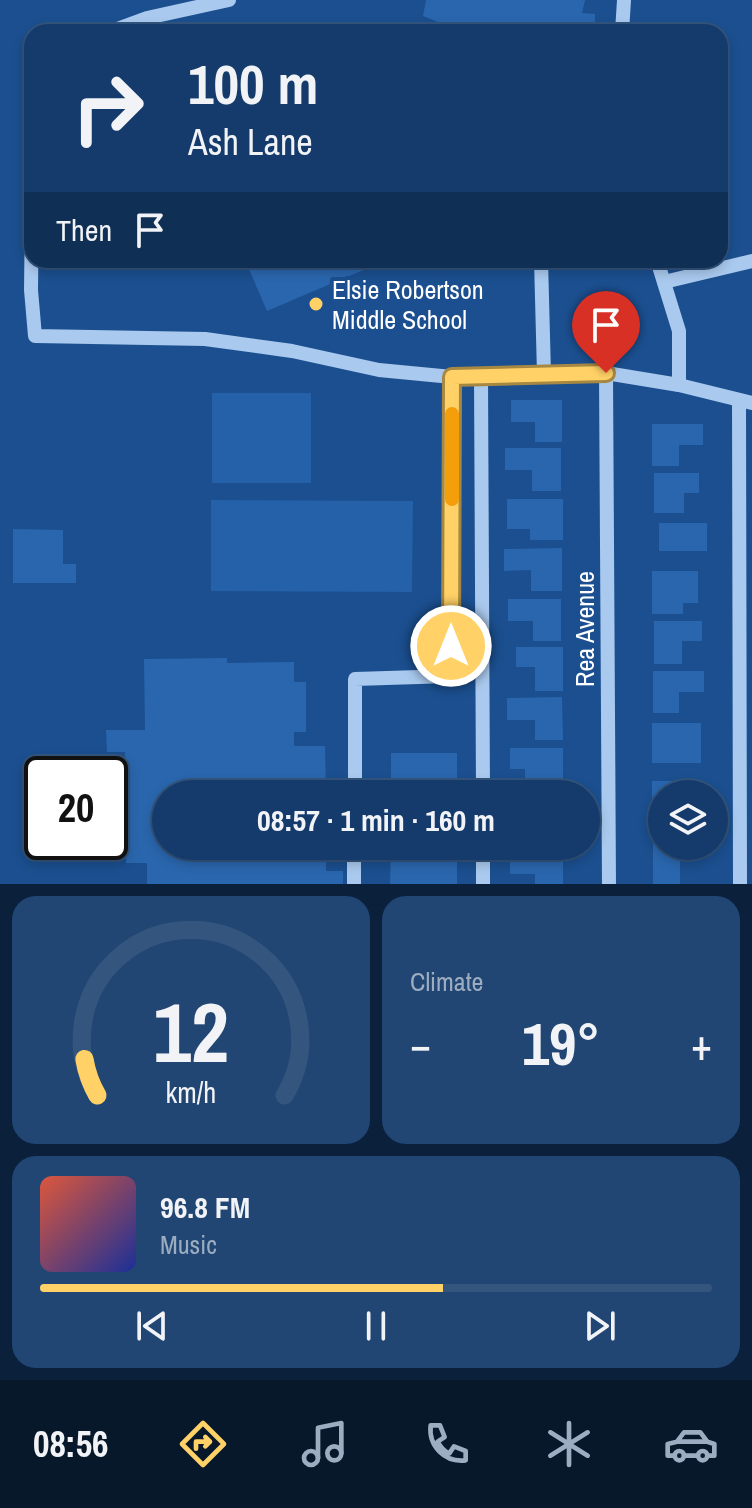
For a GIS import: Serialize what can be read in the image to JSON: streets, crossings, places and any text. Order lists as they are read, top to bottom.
{
  "streets": {
    "street": ["Rea Avenue"]
  },
  "places": ["Elsie Robertson Middle School"],
  "page": {
    "turn": ["100 m", "Ash Lane"],
    "then": "Then",
    "limit": "20",
    "trip": "08:57 · 1 min · 160 m",
    "tile": "Climate",
    "heat": ["−", "19°", "+"],
    "song": ["96.8 FM", "Music"],
    "tabs": "08:56",
    "gauge": ["12", "km/h"]
  }
}
